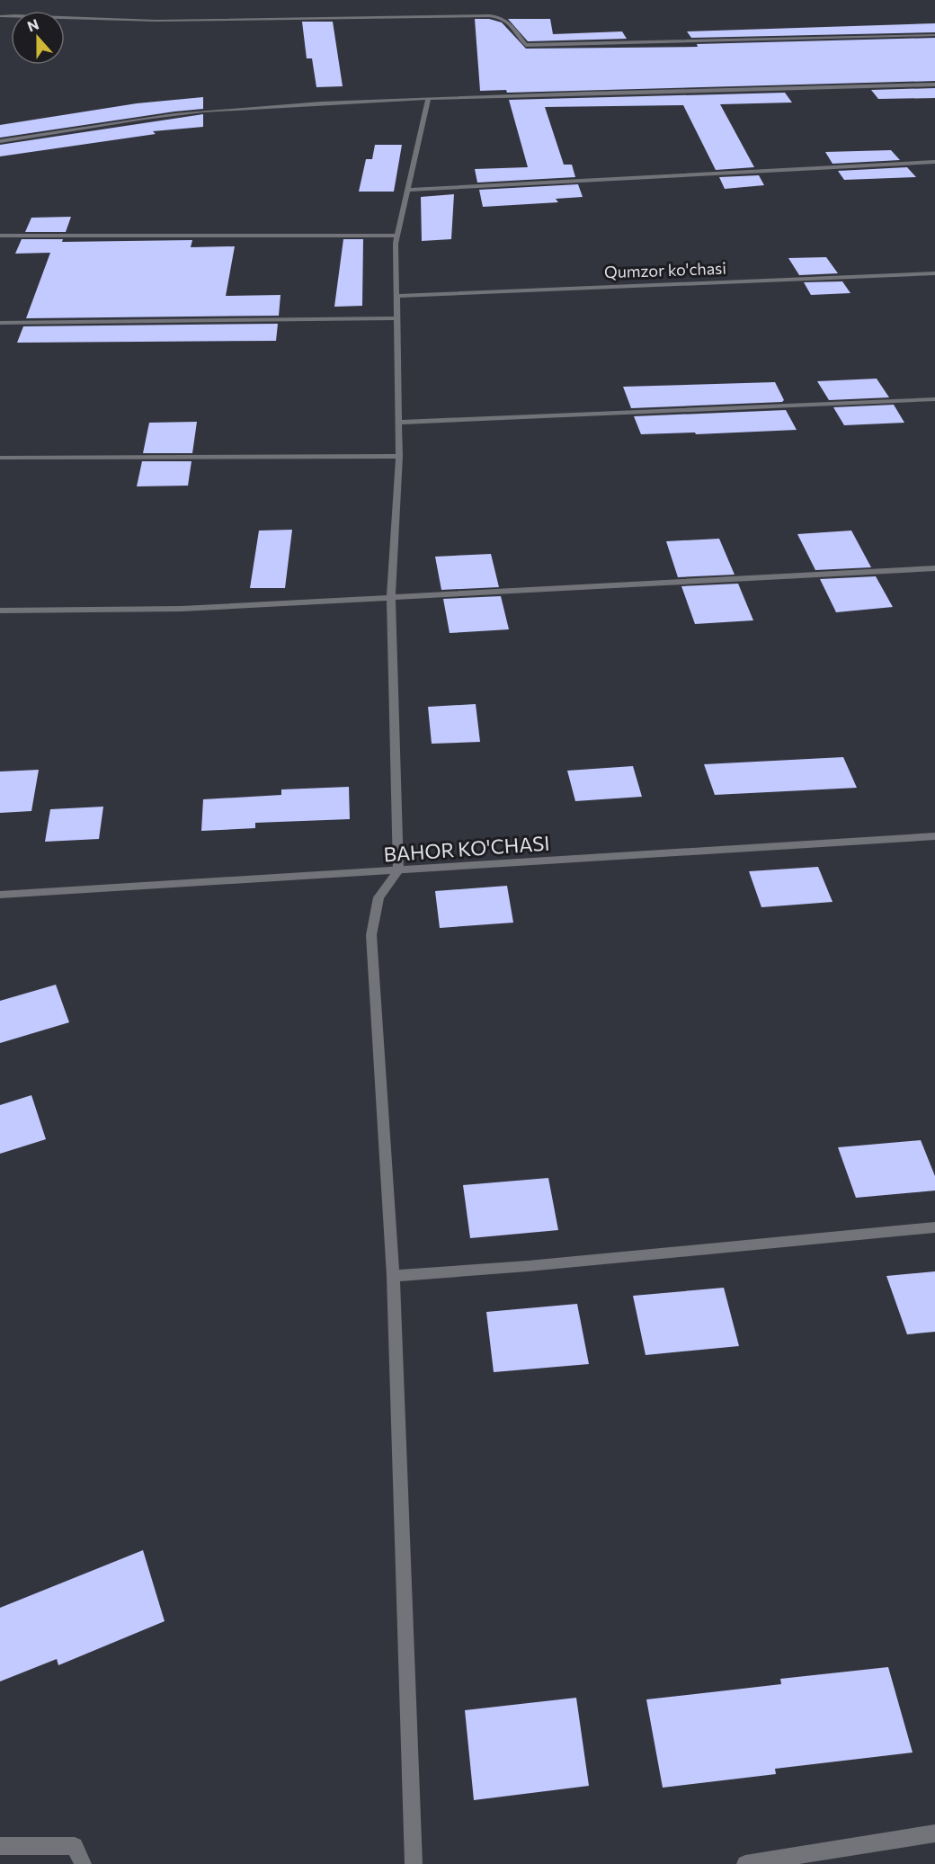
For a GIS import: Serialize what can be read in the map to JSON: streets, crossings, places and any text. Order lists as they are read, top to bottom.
{
  "streets": {
    "street": ["Qumzor ko'chasi", "BAHOR KO'CHASI"]
  },
  "north": "top"
}
